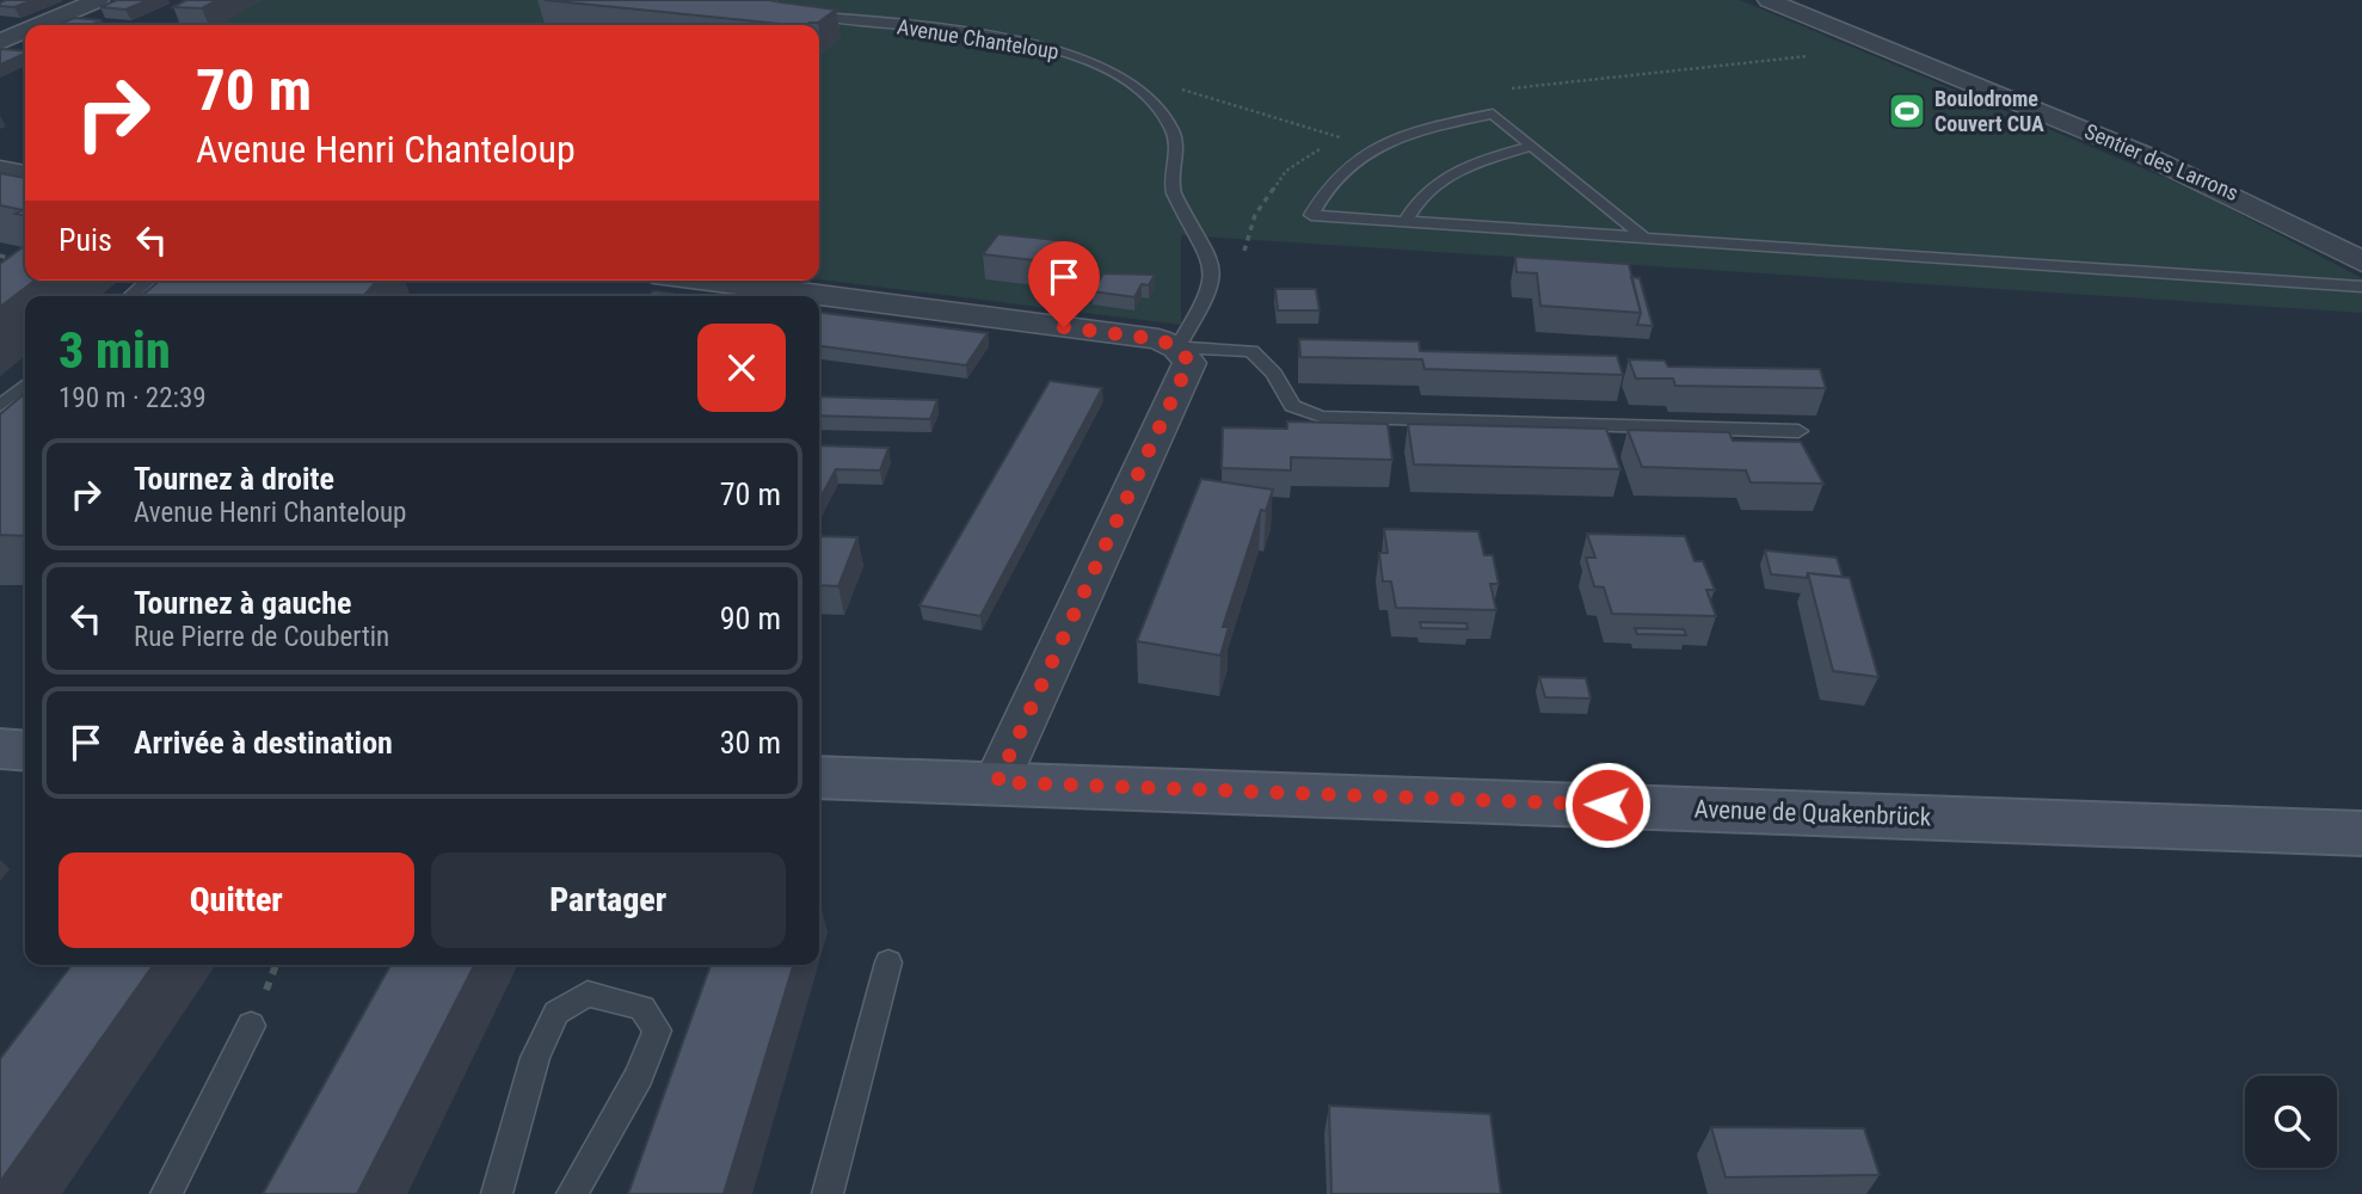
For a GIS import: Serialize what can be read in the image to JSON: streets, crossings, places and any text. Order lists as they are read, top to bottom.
{
  "streets": {
    "main road": ["Avenue de Quakenbrück"],
    "street": ["Sentier des Larrons"],
    "lane": ["Avenue Chanteloup"]
  },
  "places": {
    "sports": ["Boulodrome Couvert CUA"]
  },
  "page": {
    "turn": ["70 m", "Avenue Henri Chanteloup"],
    "then": "Puis",
    "heading": ["3 min", "190 m · 22:39"],
    "list": [
      {
        "name": "Tournez à droite",
        "note": "Avenue Henri Chanteloup",
        "value": "70 m"
      },
      {
        "name": "Tournez à gauche",
        "note": "Rue Pierre de Coubertin",
        "value": "90 m"
      },
      {
        "name": "Arrivée à destination",
        "value": "30 m"
      }
    ],
    "buttons": ["Quitter", "Partager"]
  }
}
